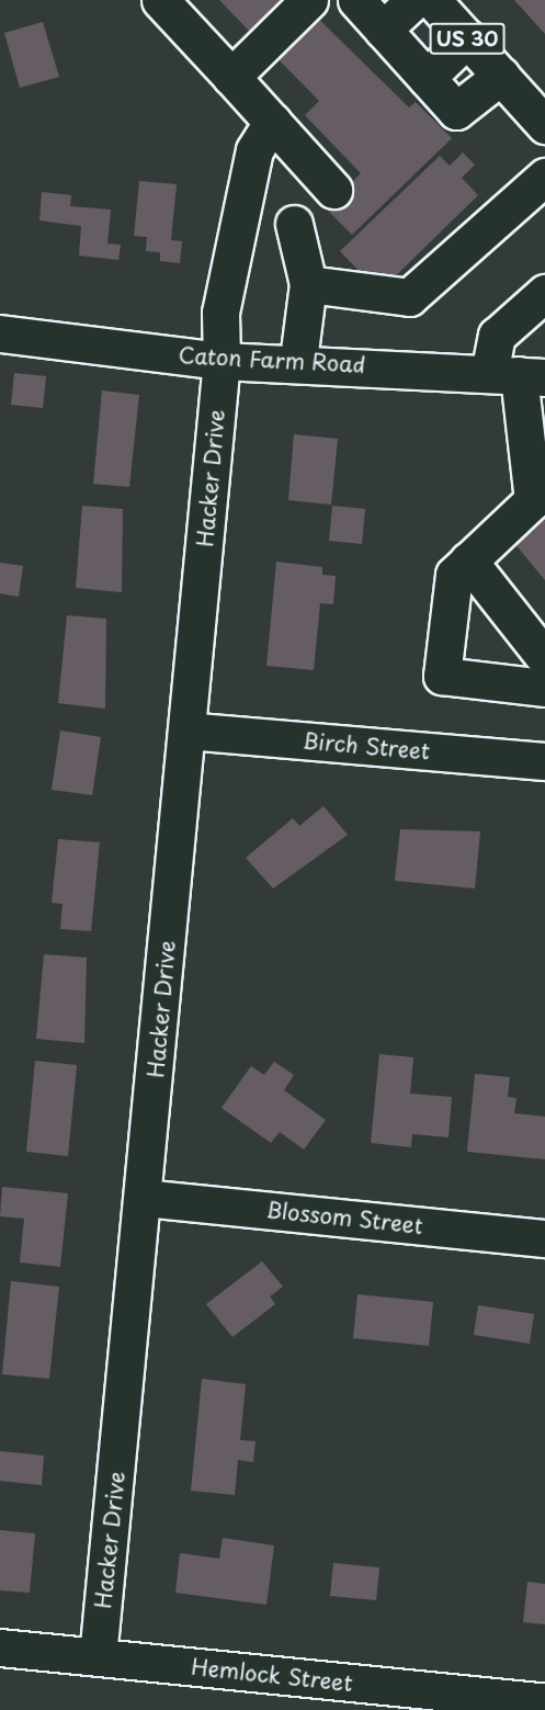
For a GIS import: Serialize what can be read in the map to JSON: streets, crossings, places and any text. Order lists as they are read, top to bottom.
{
  "streets": {
    "street": [
      "US 30",
      "Caton Farm Road",
      "Hacker Drive",
      "Birch Street",
      "Blossom Street",
      "Hemlock Street"
    ]
  },
  "crossings": [
    ["Caton Farm Road", "Hacker Drive"],
    ["Hacker Drive", "Birch Street"],
    ["Hacker Drive", "Blossom Street"],
    ["Hacker Drive", "Hemlock Street"]
  ]
}
